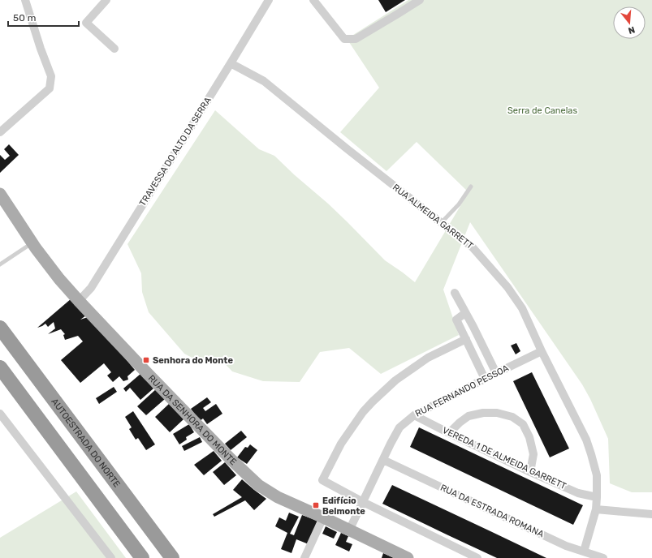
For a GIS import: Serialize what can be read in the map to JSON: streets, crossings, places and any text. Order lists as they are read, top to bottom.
{
  "streets": {
    "highway": ["AUTOESTRADA DO NORTE"],
    "main road": ["RUA DA SENHORA DO MONTE"],
    "street": [
      "TRAVESSA DO ALTO DA SERRA",
      "RUA ALMEIDA GARRETT",
      "RUA FERNANDO PESSOA",
      "VEREDA 1 DE ALMEIDA GARRETT",
      "RUA DA ESTRADA ROMANA"
    ]
  },
  "crossings": [
    ["TRAVESSA DO ALTO DA SERRA", "RUA ALMEIDA GARRETT"],
    ["TRAVESSA DO ALTO DA SERRA", "RUA DA SENHORA DO MONTE"],
    ["RUA ALMEIDA GARRETT", "RUA FERNANDO PESSOA"],
    ["RUA ALMEIDA GARRETT", "VEREDA 1 DE ALMEIDA GARRETT"],
    ["RUA ALMEIDA GARRETT", "RUA DA ESTRADA ROMANA"],
    ["RUA FERNANDO PESSOA", "RUA DA SENHORA DO MONTE"],
    ["RUA FERNANDO PESSOA", "VEREDA 1 DE ALMEIDA GARRETT"],
    ["RUA FERNANDO PESSOA", "RUA DA ESTRADA ROMANA"]
  ],
  "parks": ["Serra de Canelas"],
  "places": {
    "transit": ["Senhora do Monte", "Edifício Belmonte"]
  },
  "scale_bar": "50 m",
  "north": "bottom"
}
